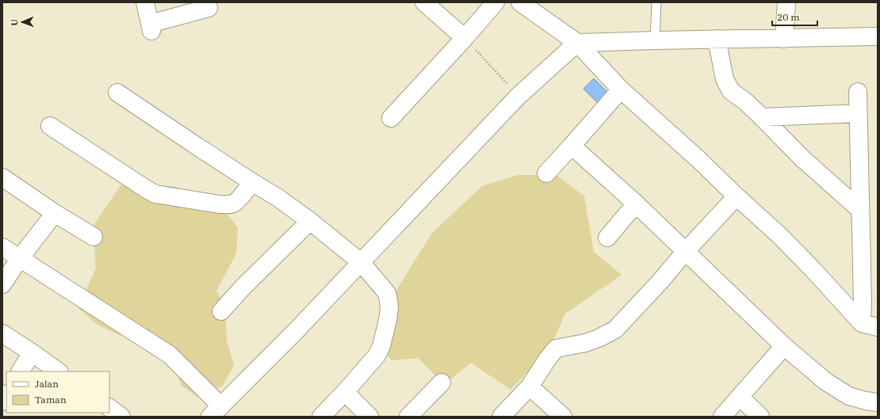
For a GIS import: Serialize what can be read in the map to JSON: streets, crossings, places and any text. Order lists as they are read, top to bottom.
{
  "legend": ["Jalan", "Taman"],
  "scale_bar": "20 m",
  "north": "left"
}
